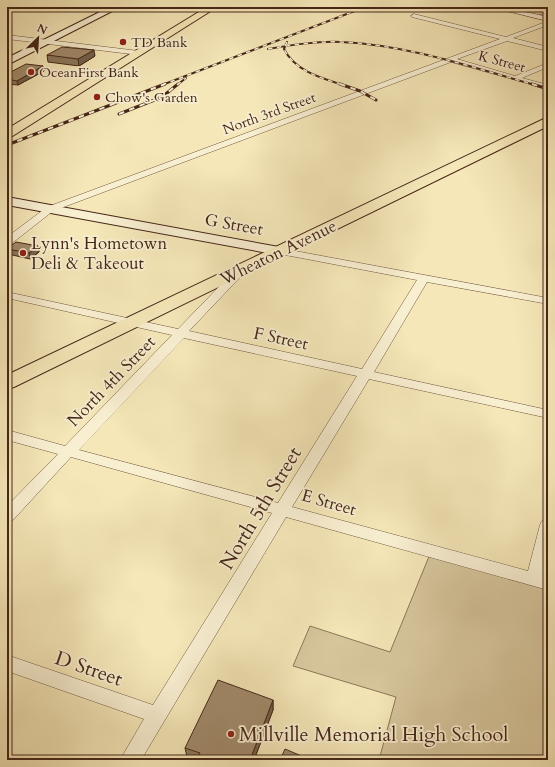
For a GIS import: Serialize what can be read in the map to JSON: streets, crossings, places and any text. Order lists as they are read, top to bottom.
{
  "streets": {
    "main road": ["Wheaton Avenue"],
    "street": [
      "K Street",
      "North 3rd Street",
      "G Street",
      "F Street",
      "North 4th Street",
      "E Street",
      "North 5th Street",
      "D Street"
    ]
  },
  "crossings": [
    ["K Street", "North 3rd Street"],
    ["North 3rd Street", "G Street"],
    ["G Street", "Wheaton Avenue"],
    ["G Street", "North 5th Street"],
    ["Wheaton Avenue", "F Street"],
    ["Wheaton Avenue", "North 4th Street"],
    ["F Street", "North 4th Street"],
    ["F Street", "North 5th Street"],
    ["North 4th Street", "E Street"],
    ["E Street", "North 5th Street"],
    ["North 5th Street", "D Street"]
  ],
  "places": [
    "TD Bank",
    "OceanFirst Bank",
    "Chow's Garden",
    "Lynn's Hometown Deli & Takeout",
    "Millville Memorial High School"
  ],
  "north": "top right"
}
